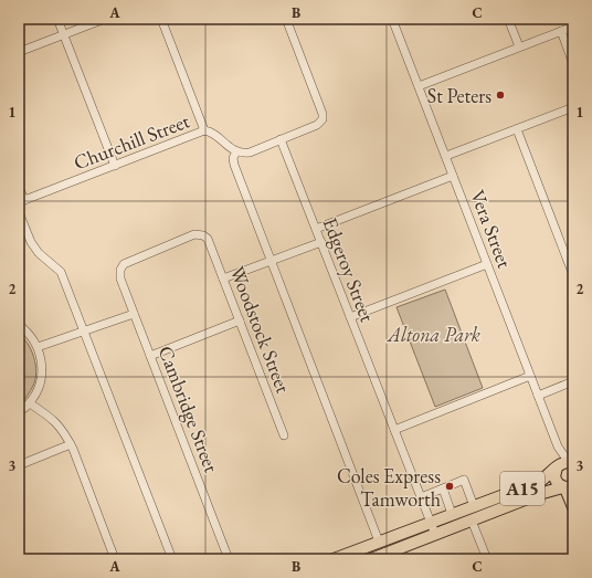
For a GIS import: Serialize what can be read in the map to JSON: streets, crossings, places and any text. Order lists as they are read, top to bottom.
{
  "streets": {
    "highway": ["A15"],
    "street": [
      "Churchill Street",
      "Vera Street",
      "Edgeroy Street",
      "Woodstock Street",
      "Cambridge Street"
    ]
  },
  "crossings": [
    ["Vera Street", "A15"],
    ["Edgeroy Street", "A15"],
    ["Woodstock Street", "Cambridge Street"]
  ],
  "parks": ["Altona Park"],
  "places": ["St Peters", "Coles Express Tamworth"],
  "grid": {
    "columns": ["A", "B", "C"],
    "rows": ["1", "2", "3"]
  }
}
